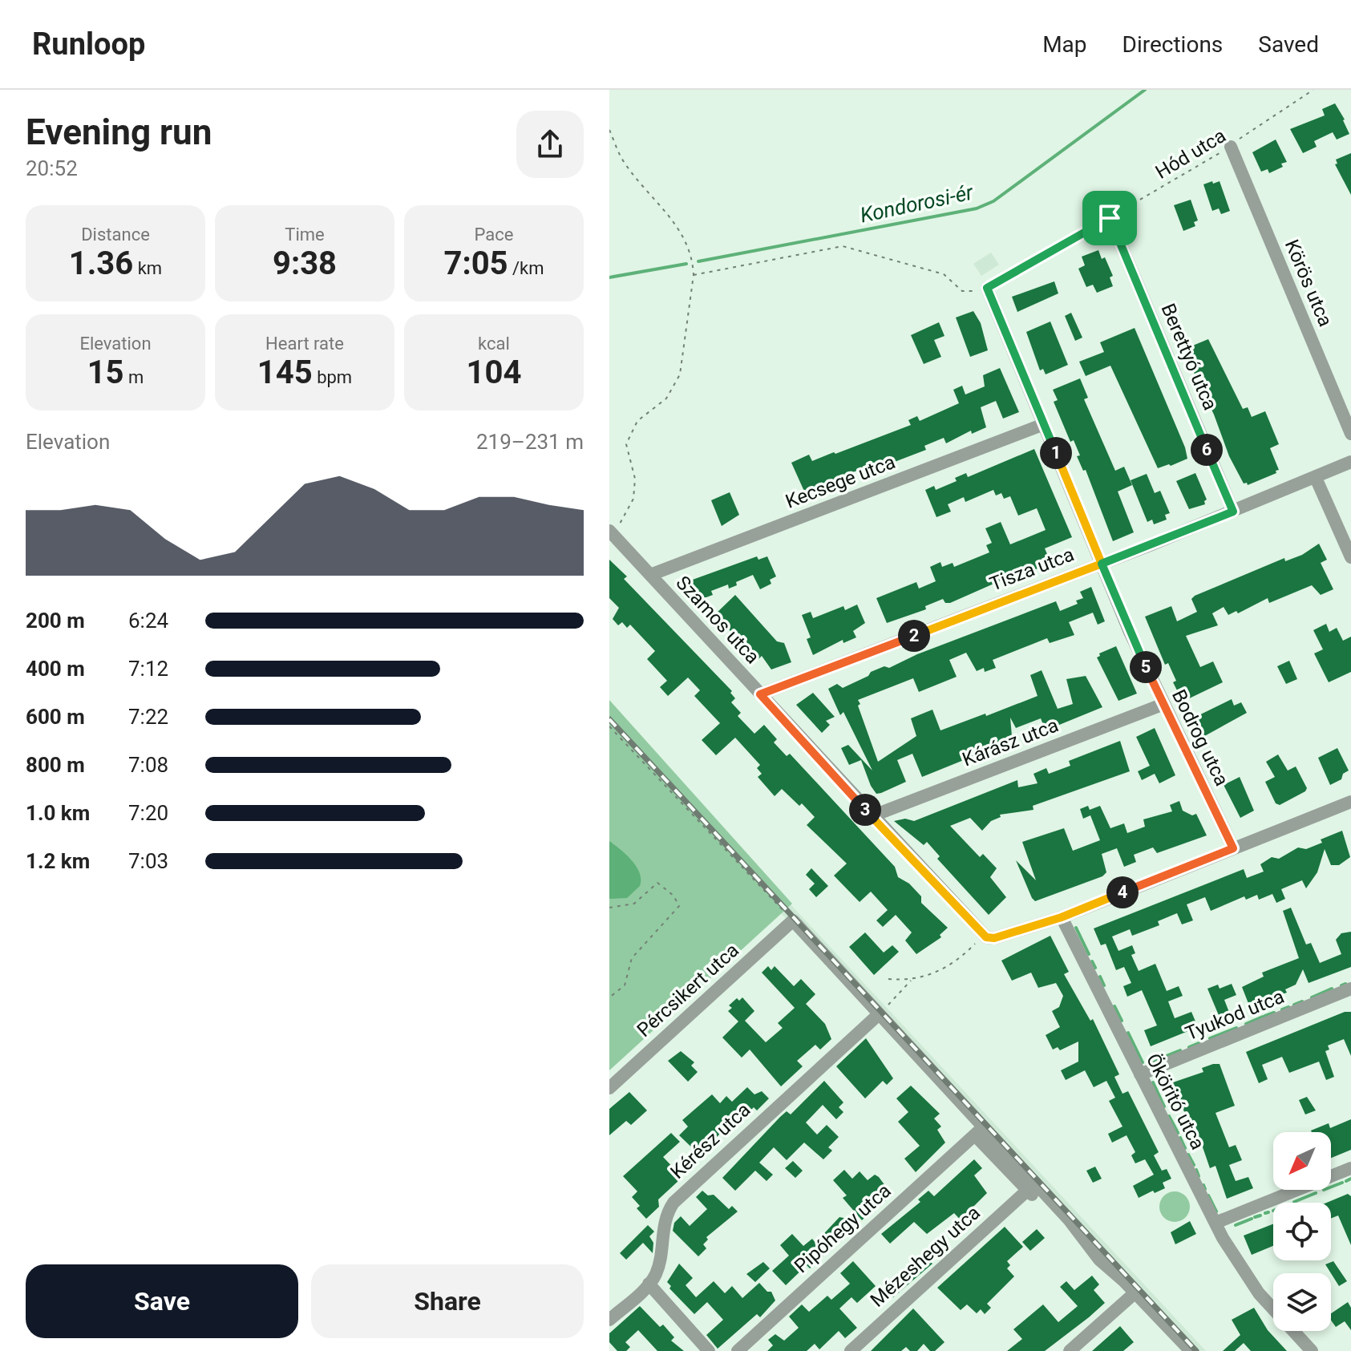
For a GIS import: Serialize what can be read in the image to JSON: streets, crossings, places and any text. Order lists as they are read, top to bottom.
{
  "streets": {
    "street": [
      "Körös utca",
      "Berettyó utca",
      "Kecsege utca",
      "Tisza utca",
      "Szamos utca",
      "Bodrog utca",
      "Kárász utca",
      "Pércsikert utca",
      "Tyukod utca",
      "Ököritó utca",
      "Kérész utca",
      "Pipóhegy utca",
      "Mézeshegy utca"
    ],
    "path": ["Hód utca"]
  },
  "crossings": [
    ["Hód utca", "Körös utca"],
    ["Hód utca", "Berettyó utca"],
    ["Hód utca", "Bodrog utca"],
    ["Berettyó utca", "Tisza utca"],
    ["Kecsege utca", "Szamos utca"],
    ["Kecsege utca", "Bodrog utca"],
    ["Tisza utca", "Szamos utca"],
    ["Tisza utca", "Bodrog utca"],
    ["Szamos utca", "Kárász utca"],
    ["Bodrog utca", "Kárász utca"],
    ["Tyukod utca", "Ököritó utca"]
  ],
  "water": ["Kondorosi-ér"],
  "north": "bottom left",
  "page": {
    "header": "Runloop",
    "nav": ["Map", "Directions", "Saved"],
    "heading": ["Evening run", "20:52"],
    "stats": [
      ["Distance", "1.36 km"],
      ["Time", "9:38"],
      ["Pace", "7:05 /km"],
      ["Elevation", "15 m"],
      ["Heart rate", "145 bpm"],
      ["kcal", "104"]
    ],
    "chart": ["Elevation", "219–231 m"],
    "pins": [
      "6",
      "1",
      "2",
      "5",
      "3",
      "4"
    ],
    "list": [
      {
        "name": "200 m",
        "note": "6:24"
      },
      {
        "name": "400 m",
        "note": "7:12"
      },
      {
        "name": "600 m",
        "note": "7:22"
      },
      {
        "name": "800 m",
        "note": "7:08"
      },
      {
        "name": "1.0 km",
        "note": "7:20"
      },
      {
        "name": "1.2 km",
        "note": "7:03"
      }
    ],
    "buttons": ["Save", "Share"]
  }
}
